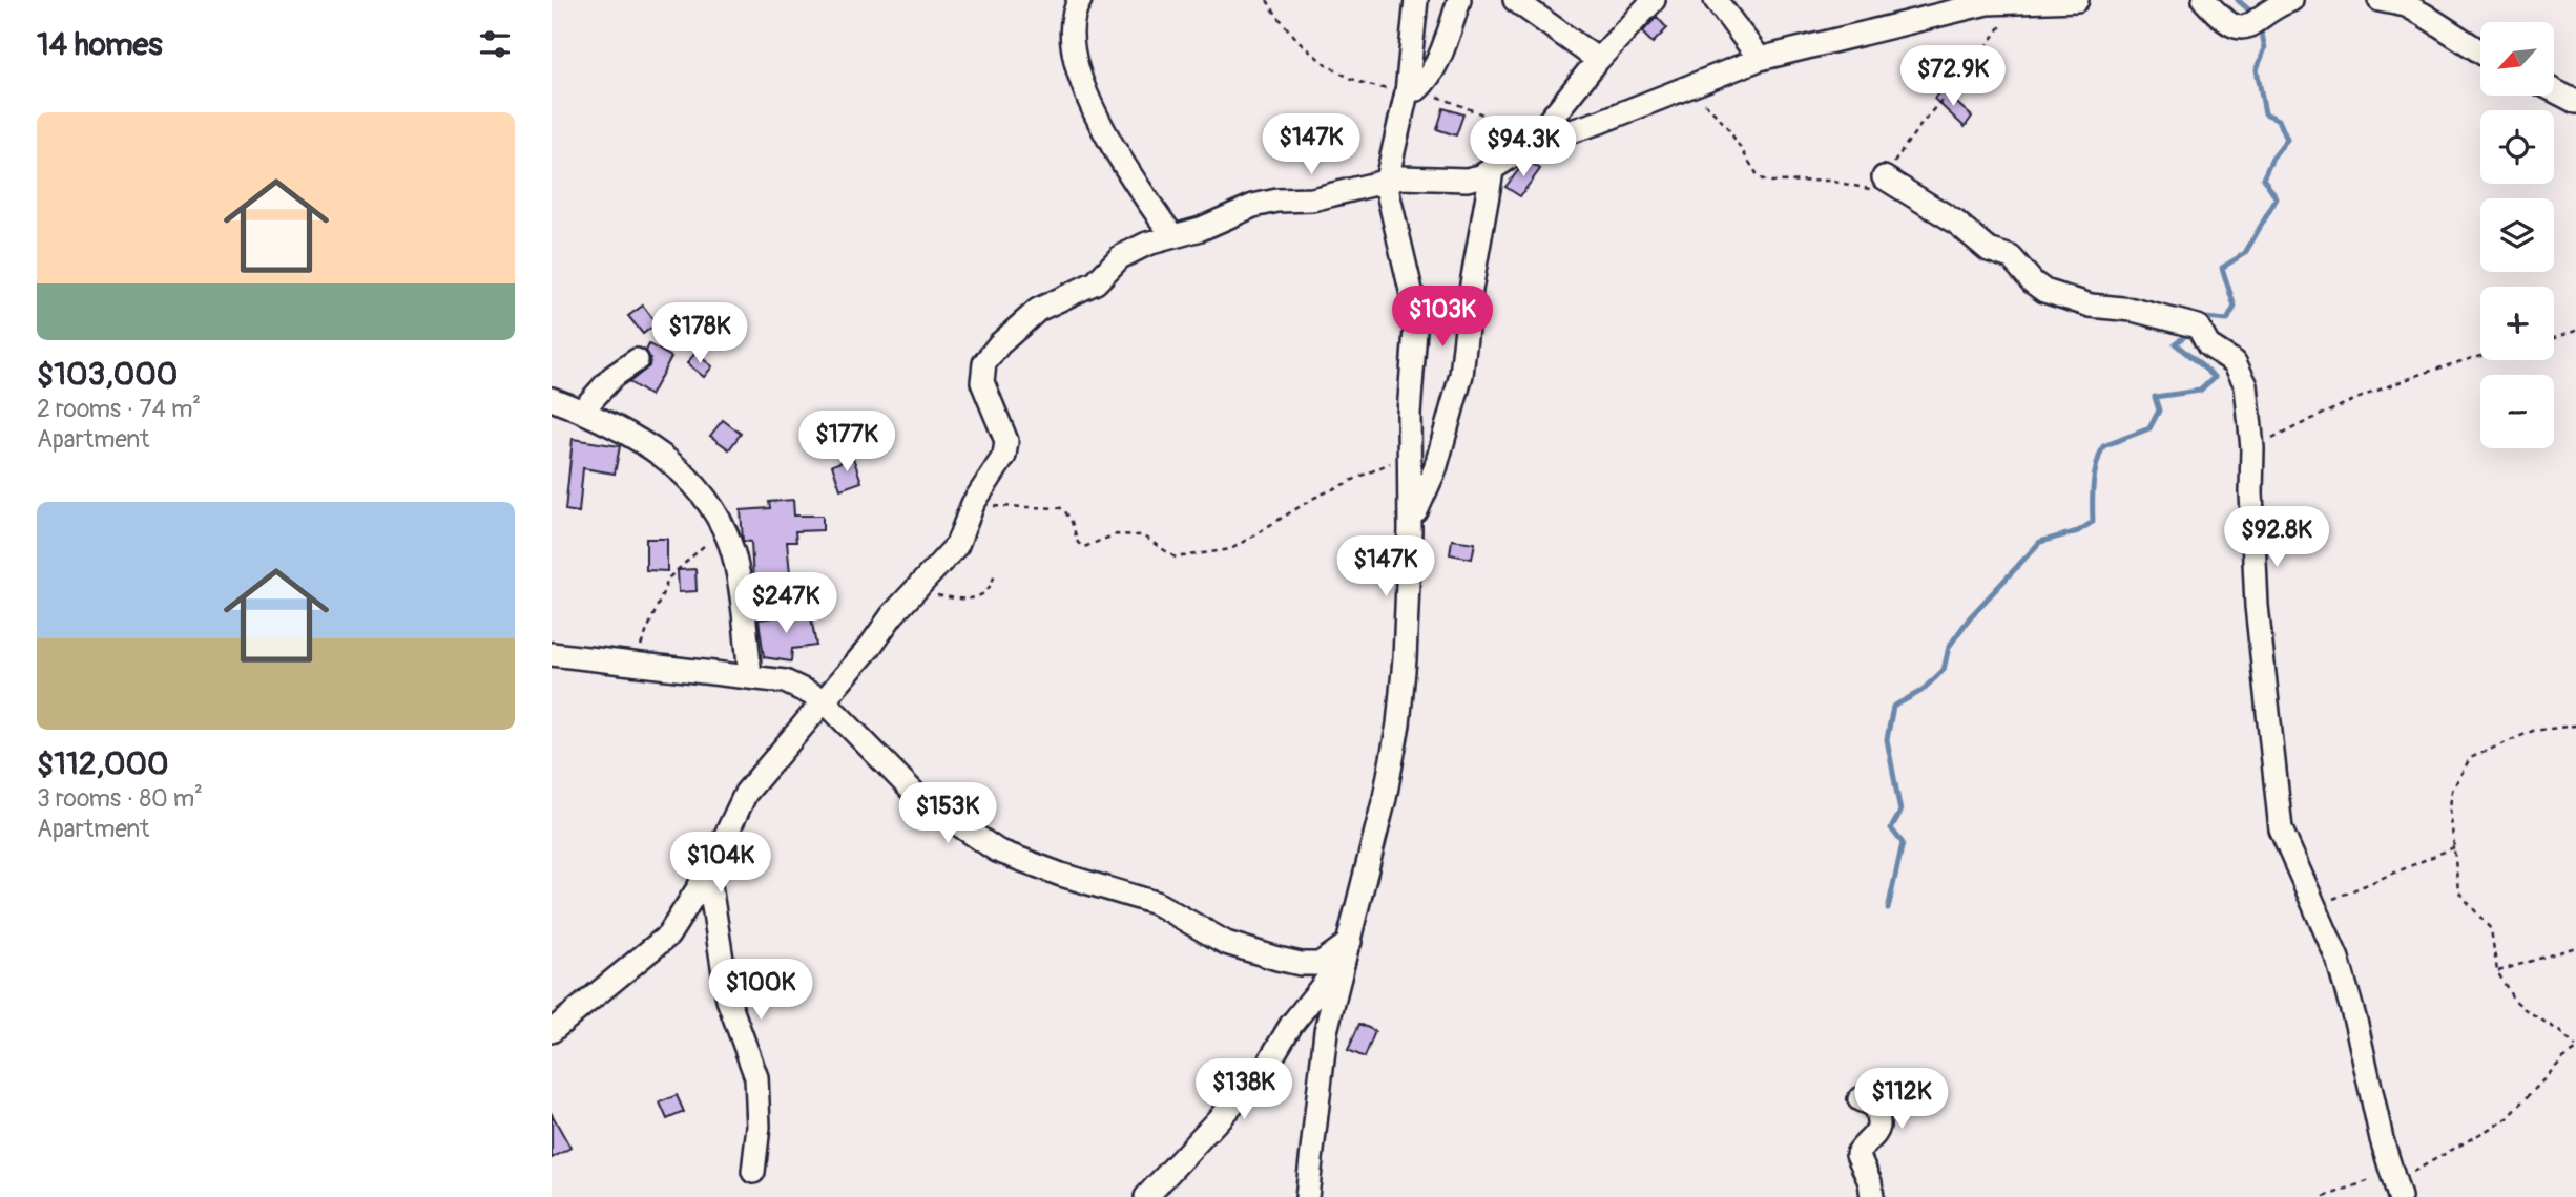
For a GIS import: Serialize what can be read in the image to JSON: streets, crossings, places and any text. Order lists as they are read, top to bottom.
{
  "north": "bottom left",
  "page": {
    "heading": "14 homes",
    "map_buttons": ["+", "−"],
    "price": [
      "$72.9K",
      "$147K",
      "$94.3K",
      "$103K",
      "$178K",
      "$177K",
      "$92.8K",
      "$147K",
      "$247K",
      "$153K",
      "$104K",
      "$100K",
      "$138K",
      "$112K"
    ],
    "list": [
      {
        "name": "$103,000",
        "note": "2 rooms · 74 m² · Apartment"
      },
      {
        "name": "$112,000",
        "note": "3 rooms · 80 m² · Apartment"
      }
    ]
  }
}
